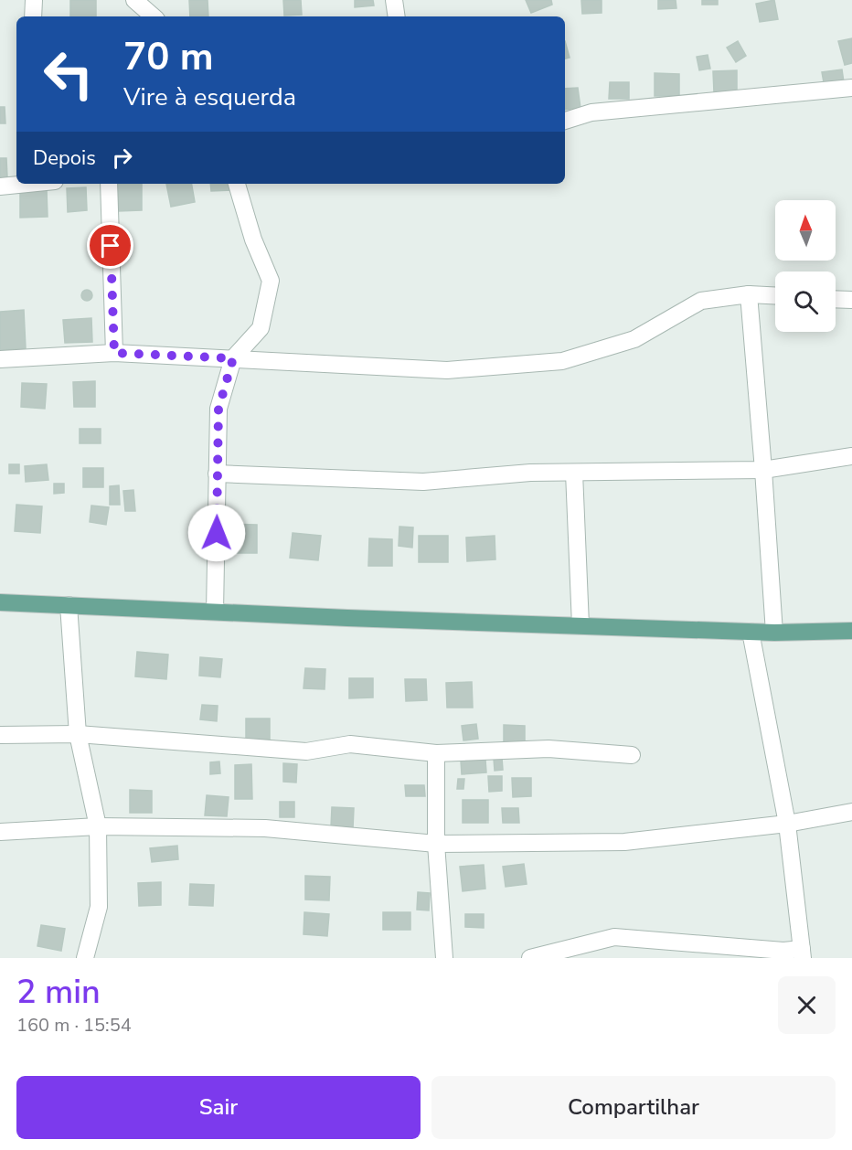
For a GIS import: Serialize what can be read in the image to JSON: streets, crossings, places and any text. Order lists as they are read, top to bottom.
{
  "north": "top",
  "page": {
    "turn": ["70 m", "Vire à esquerda"],
    "then": "Depois",
    "heading": ["2 min", "160 m · 15:54"],
    "buttons": ["Sair", "Compartilhar"]
  }
}
